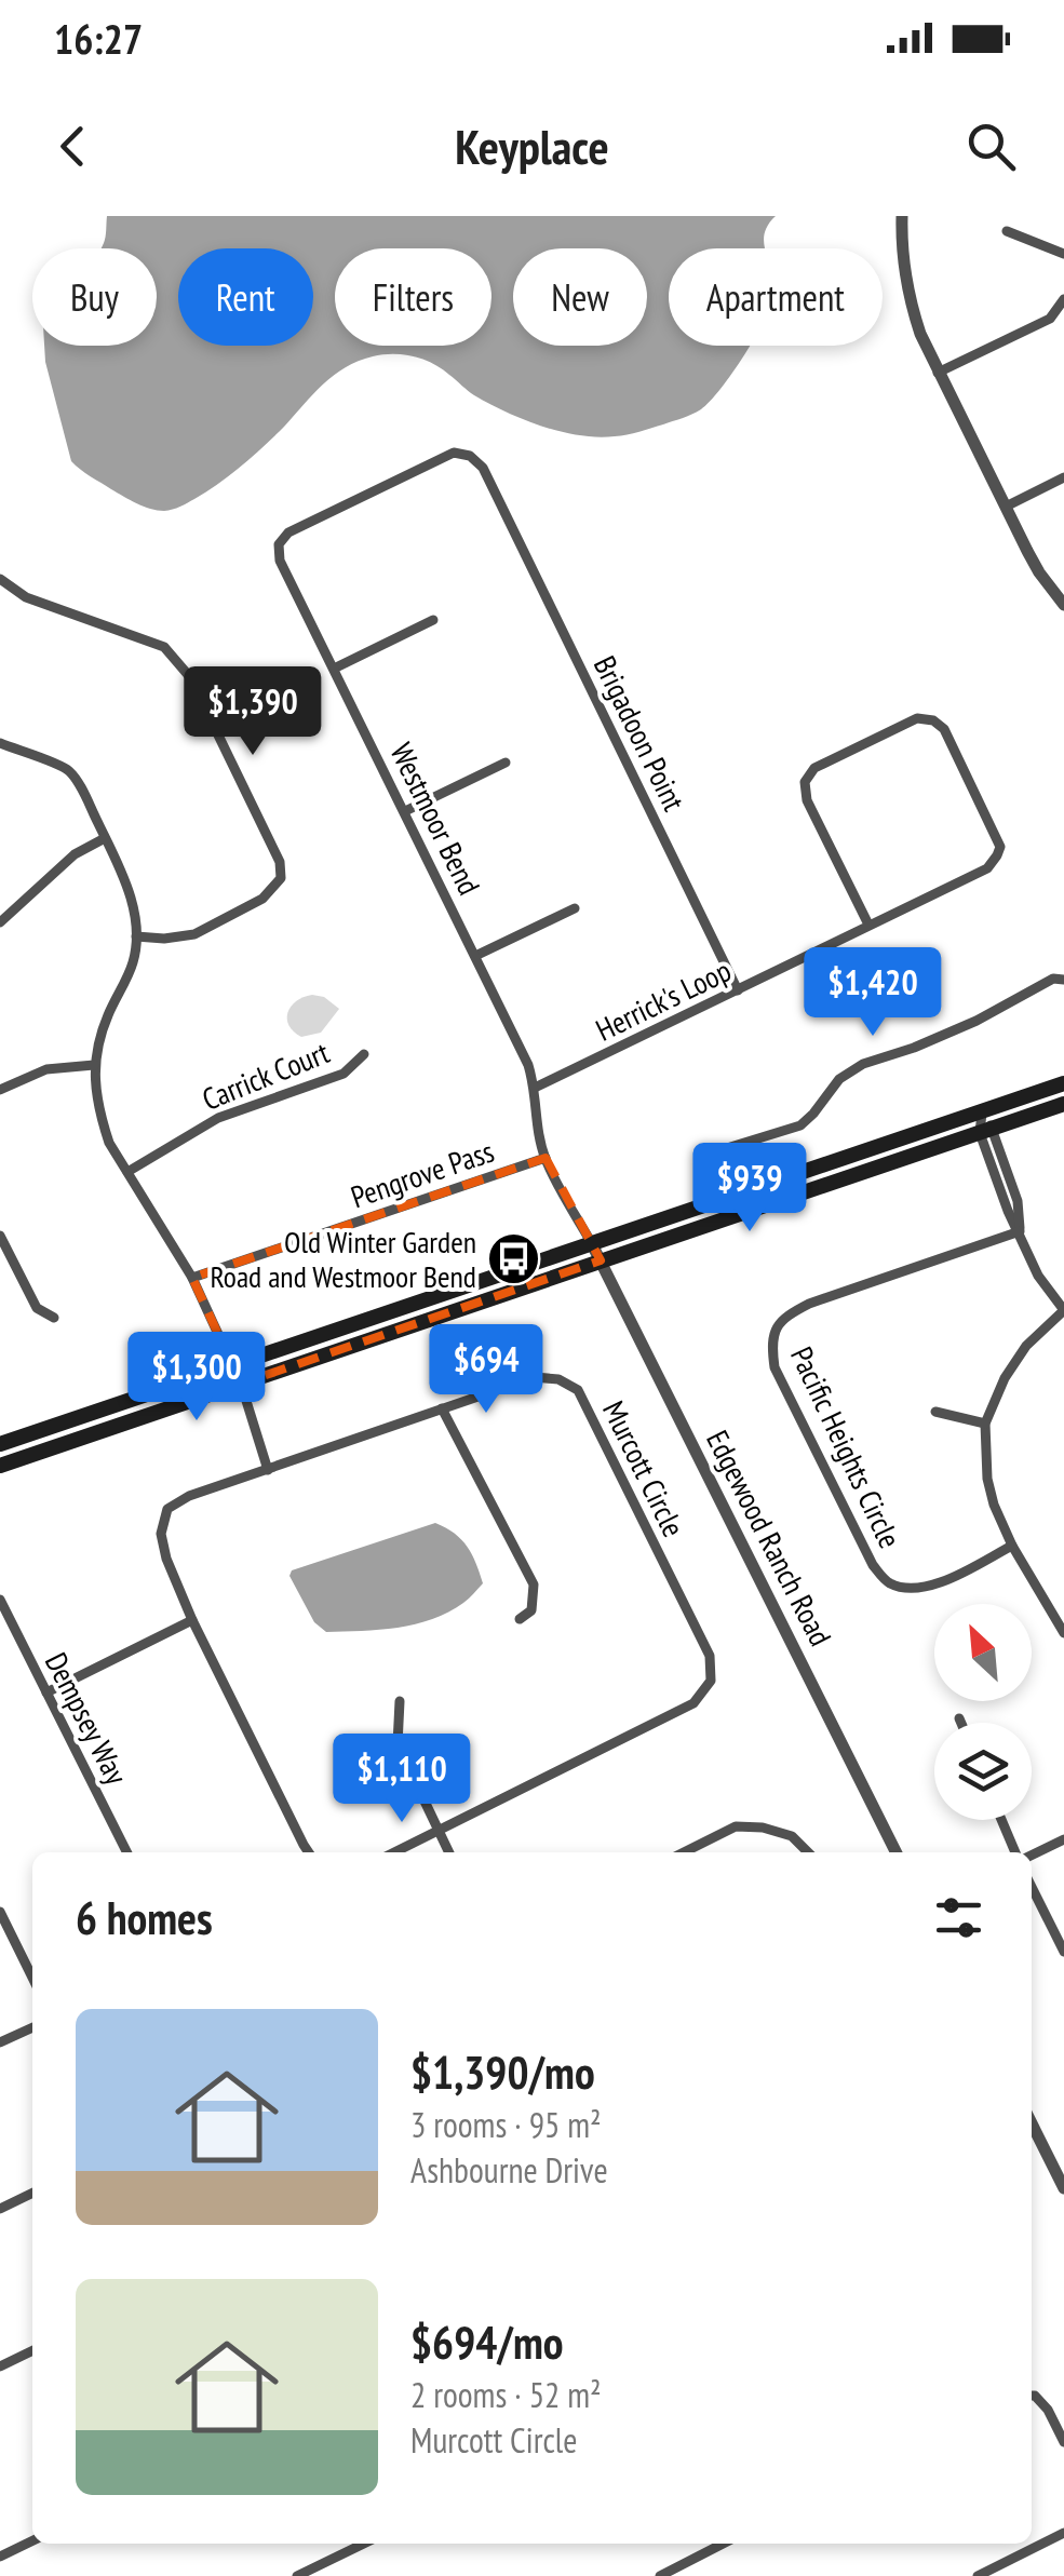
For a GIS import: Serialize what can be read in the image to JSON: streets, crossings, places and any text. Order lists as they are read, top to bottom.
{
  "streets": {
    "street": [
      "Brigadoon Point",
      "Westmoor Bend",
      "Herrick's Loop",
      "Carrick Court",
      "Pengrove Pass",
      "Pacific Heights Circle",
      "Murcott Circle",
      "Edgewood Ranch Road",
      "Dempsey Way"
    ]
  },
  "crossings": [
    ["Brigadoon Point", "Westmoor Bend"],
    ["Brigadoon Point", "Herrick's Loop"],
    ["Westmoor Bend", "Herrick's Loop"],
    ["Westmoor Bend", "Pengrove Pass"],
    ["Westmoor Bend", "Edgewood Ranch Road"]
  ],
  "places": {
    "bus stop": ["Old Winter Garden Road and Westmoor Bend"]
  },
  "north": "top left",
  "page": {
    "status": "16:27",
    "header": "Keyplace",
    "chip": [
      "Buy",
      "Rent",
      "Filters",
      "New",
      "Apartment"
    ],
    "price": [
      "$1,390",
      "$1,420",
      "$939",
      "$694",
      "$1,300",
      "$1,110"
    ],
    "heading": "6 homes",
    "list": [
      {
        "name": "$1,390/mo",
        "note": "3 rooms · 95 m² · Ashbourne Drive"
      },
      {
        "name": "$694/mo",
        "note": "2 rooms · 52 m² · Murcott Circle"
      }
    ]
  }
}
